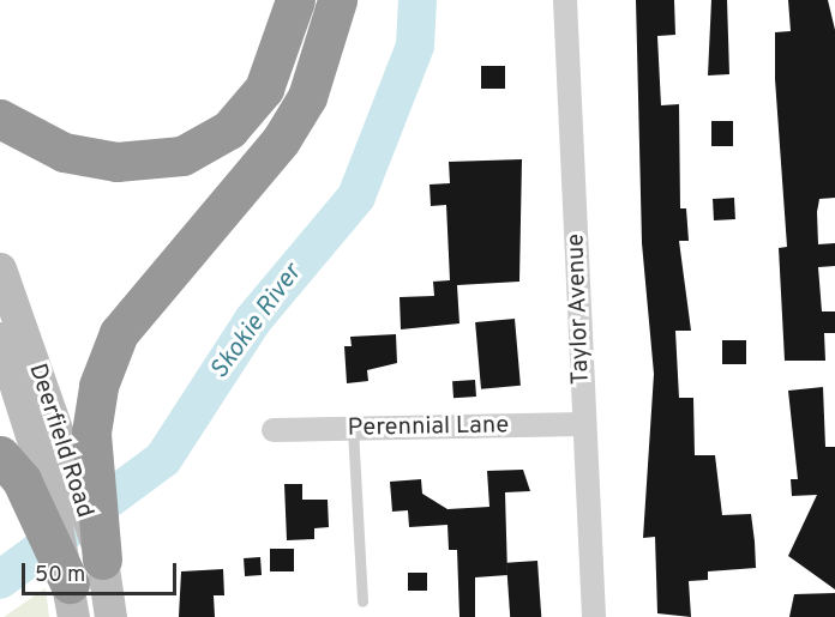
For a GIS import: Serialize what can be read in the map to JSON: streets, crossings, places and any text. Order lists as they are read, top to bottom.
{
  "streets": {
    "main road": ["Deerfield Road"],
    "street": ["Taylor Avenue", "Perennial Lane"]
  },
  "crossings": [
    ["Taylor Avenue", "Perennial Lane"]
  ],
  "water": ["Skokie River"],
  "scale_bar": "50 m"
}
